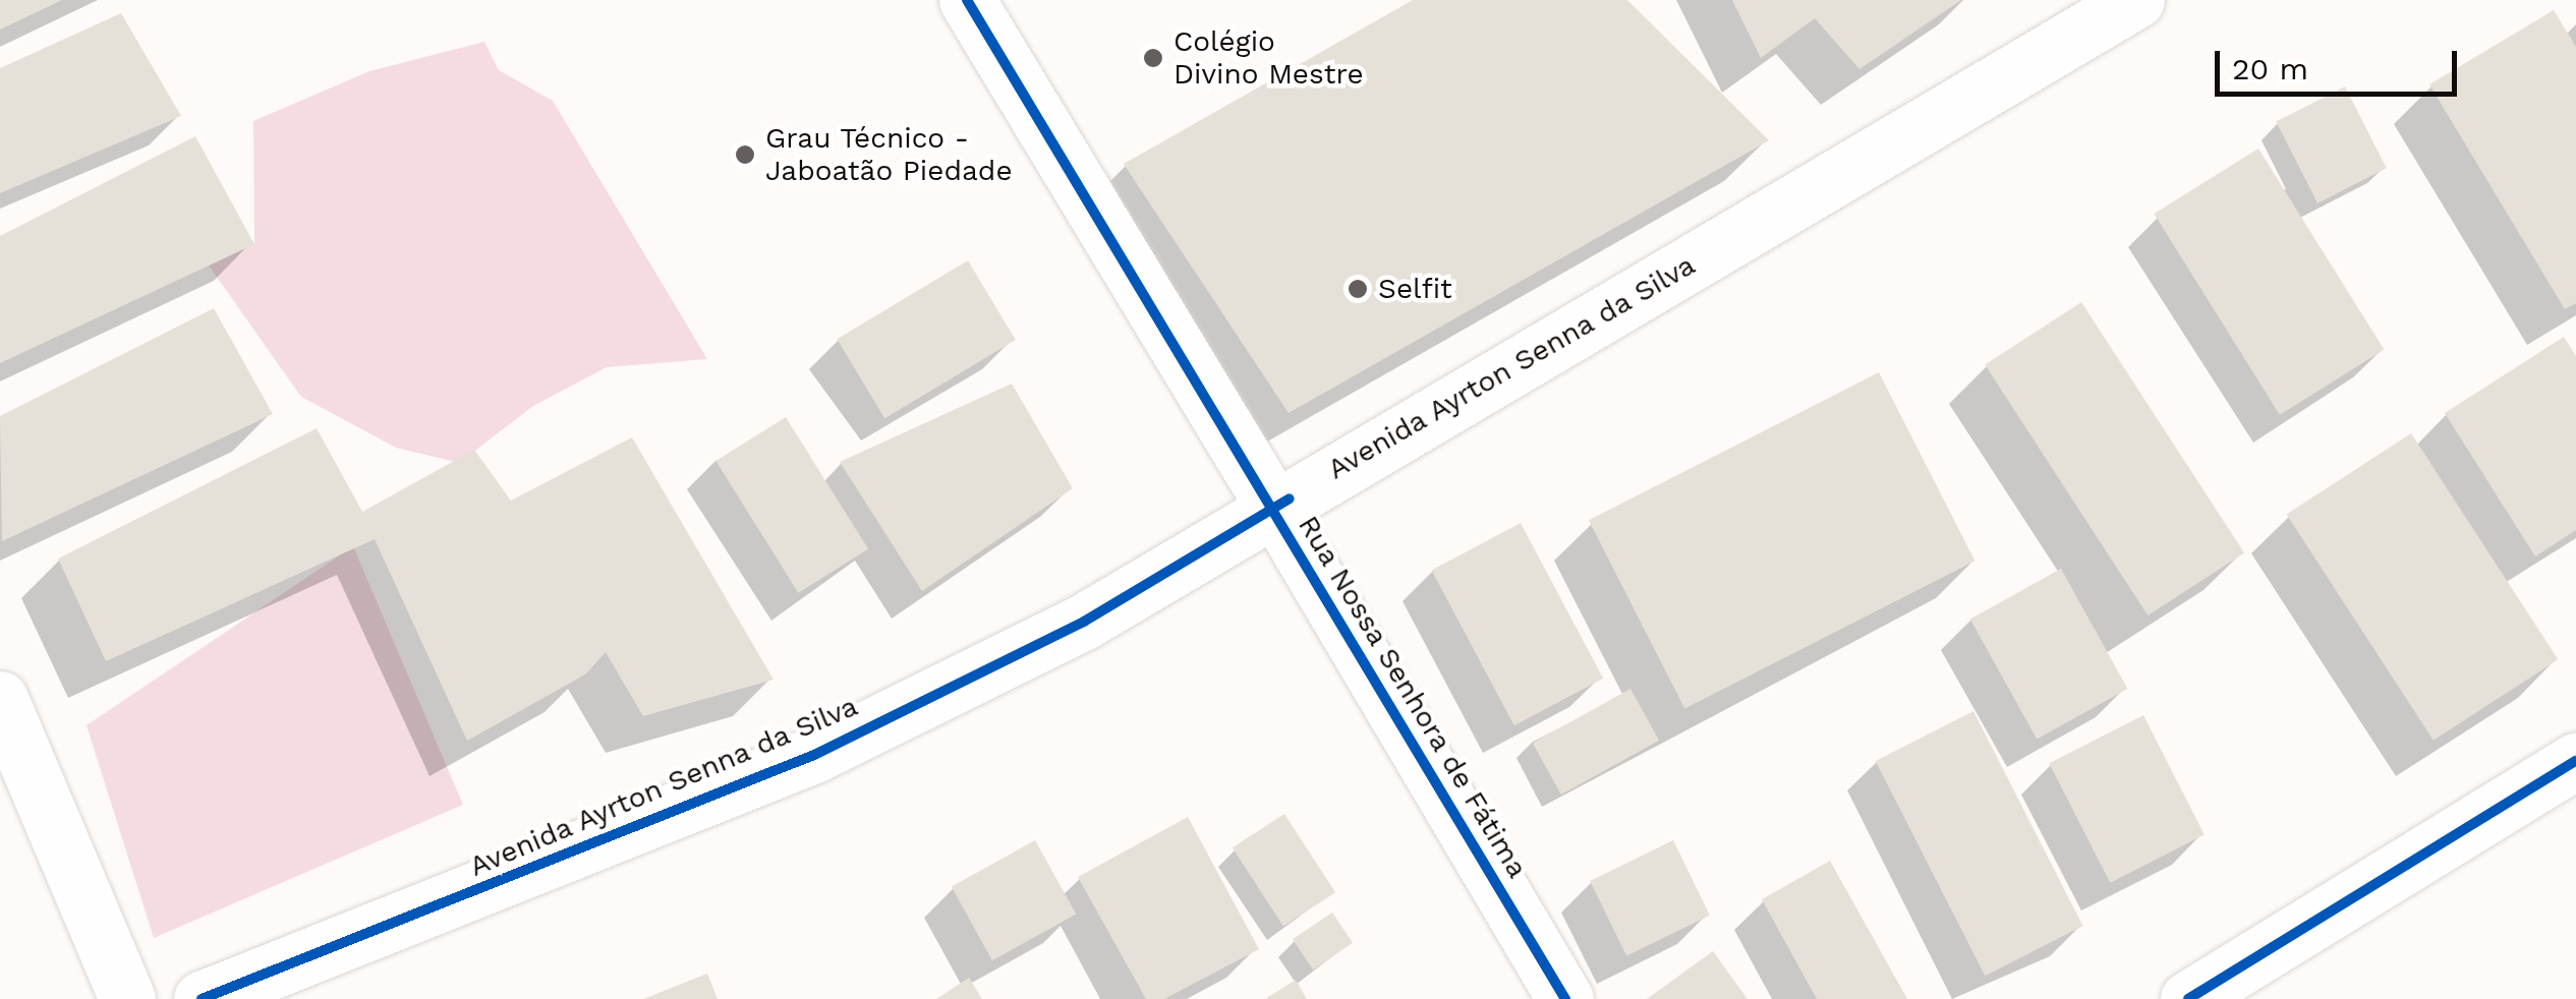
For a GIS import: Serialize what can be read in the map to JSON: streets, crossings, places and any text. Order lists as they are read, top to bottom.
{
  "streets": {
    "main road": ["Avenida Ayrton Senna da Silva", "Rua Nossa Senhora de Fátima"]
  },
  "crossings": [
    ["Avenida Ayrton Senna da Silva", "Rua Nossa Senhora de Fátima"]
  ],
  "places": ["Colégio Divino Mestre", "Grau Técnico - Jaboatão Piedade", "Selfit"],
  "scale_bar": "20 m"
}
